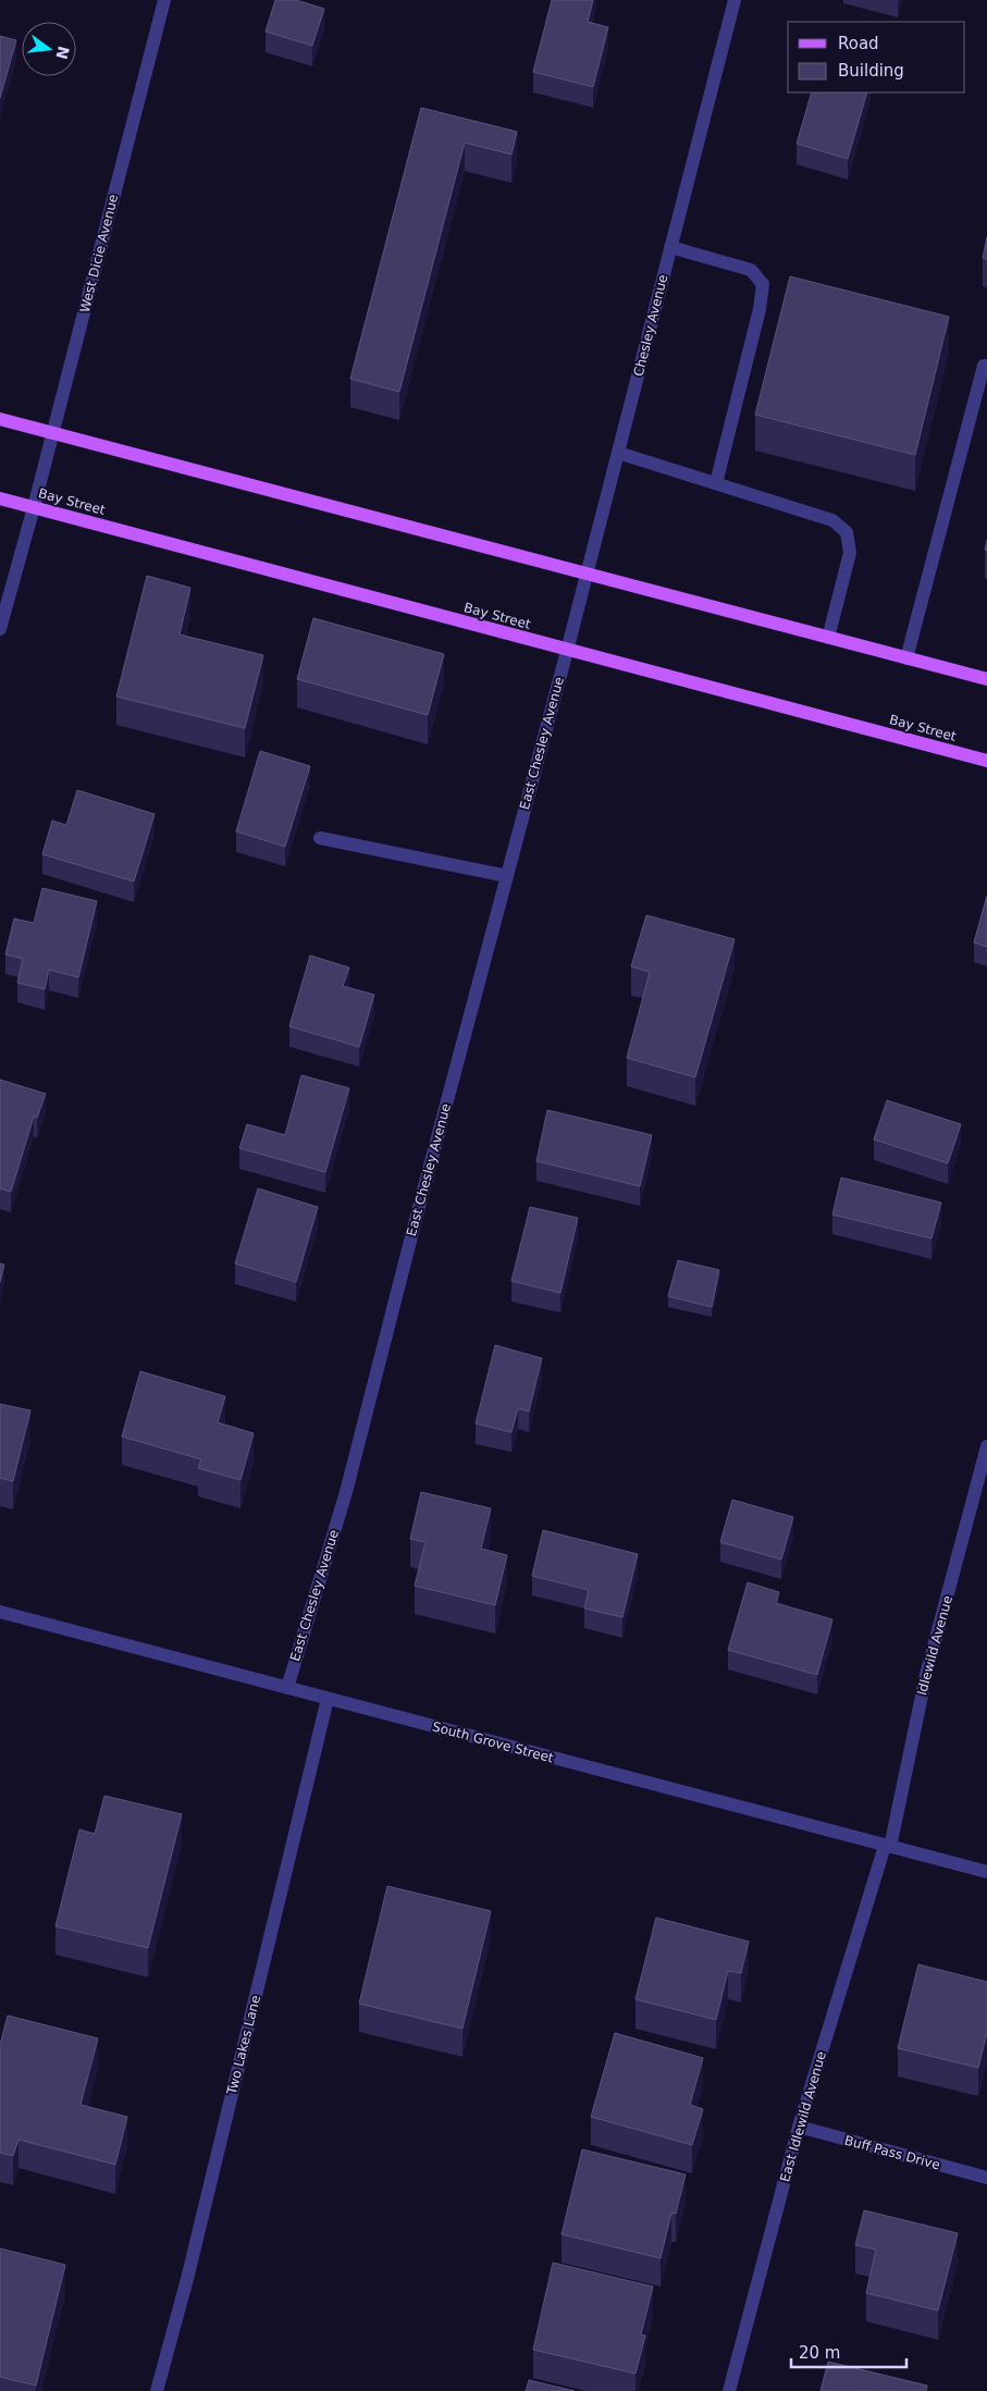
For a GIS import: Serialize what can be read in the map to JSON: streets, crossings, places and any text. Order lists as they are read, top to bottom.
{
  "streets": {
    "main road": ["Bay Street"],
    "street": [
      "West Dicie Avenue",
      "Chesley Avenue",
      "East Chesley Avenue",
      "Idlewild Avenue",
      "South Grove Street",
      "Two Lakes Lane",
      "East Idlewild Avenue",
      "Buff Pass Drive"
    ]
  },
  "crossings": [
    ["West Dicie Avenue", "Bay Street"],
    ["Chesley Avenue", "Bay Street"],
    ["Chesley Avenue", "East Chesley Avenue"],
    ["Bay Street", "East Chesley Avenue"],
    ["East Chesley Avenue", "South Grove Street"],
    ["Idlewild Avenue", "South Grove Street"],
    ["Idlewild Avenue", "East Idlewild Avenue"],
    ["South Grove Street", "Two Lakes Lane"],
    ["South Grove Street", "East Idlewild Avenue"],
    ["East Idlewild Avenue", "Buff Pass Drive"]
  ],
  "legend": ["Road", "Building"],
  "scale_bar": "20 m",
  "north": "right"
}
